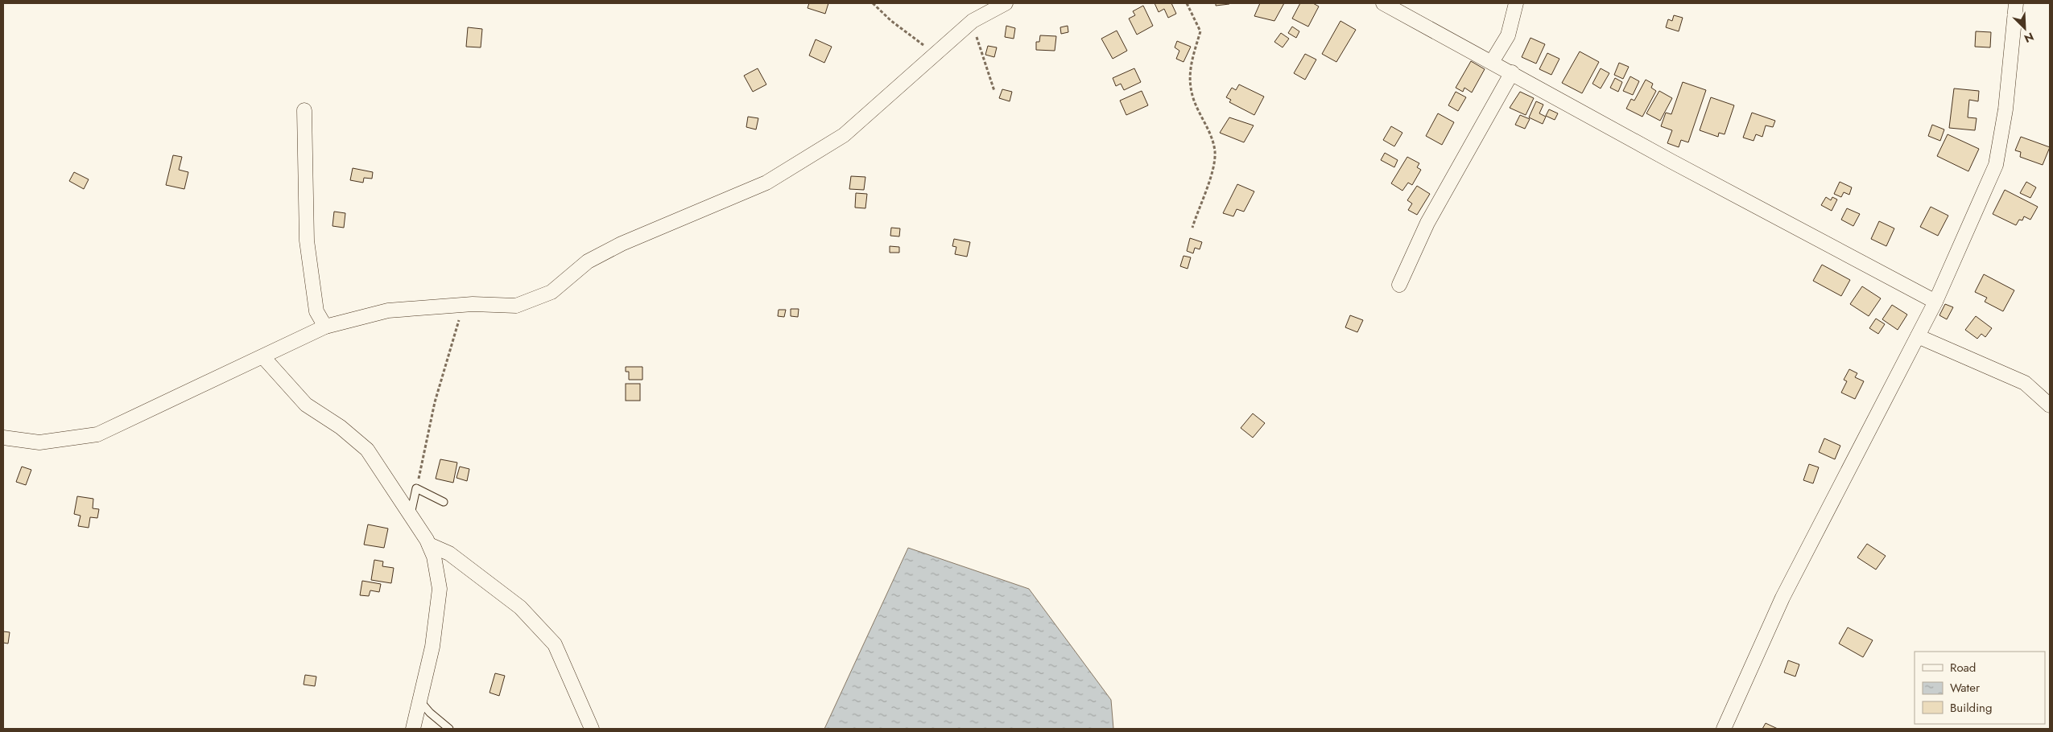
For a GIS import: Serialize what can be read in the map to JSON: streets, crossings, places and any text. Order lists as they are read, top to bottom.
{
  "legend": ["Road", "Water", "Building"],
  "north": "bottom right"
}
